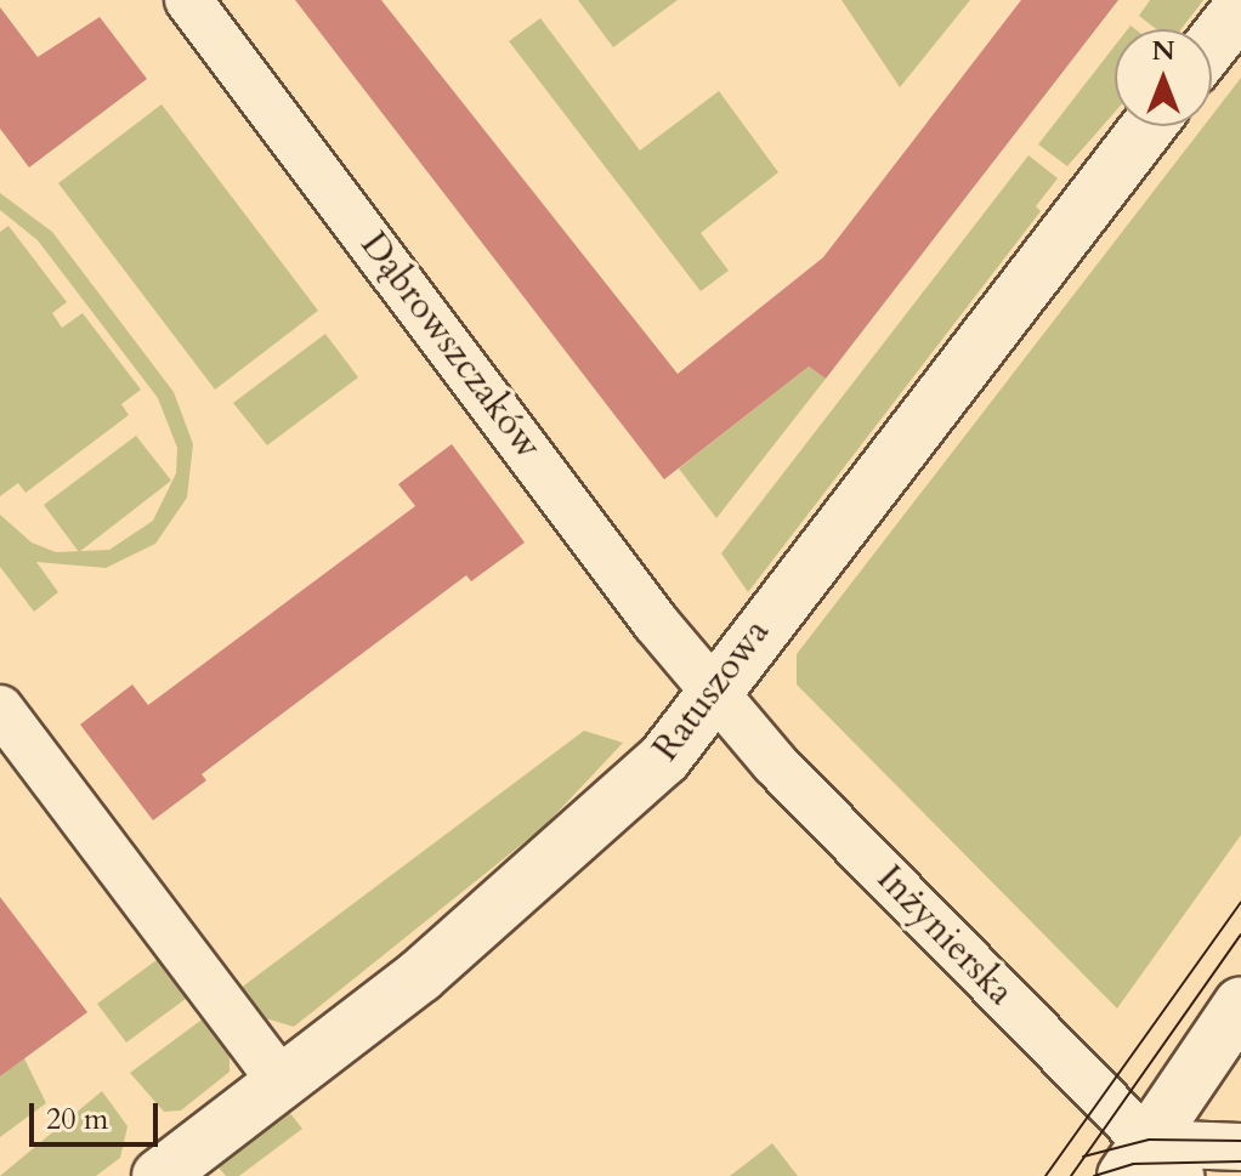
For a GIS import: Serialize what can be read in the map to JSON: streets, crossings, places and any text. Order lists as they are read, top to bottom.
{
  "streets": {
    "street": ["Dąbrowszczaków", "Ratuszowa", "Inżynierska"]
  },
  "crossings": [
    ["Dąbrowszczaków", "Ratuszowa"],
    ["Dąbrowszczaków", "Inżynierska"],
    ["Ratuszowa", "Inżynierska"]
  ],
  "scale_bar": "20 m",
  "north": "top"
}
